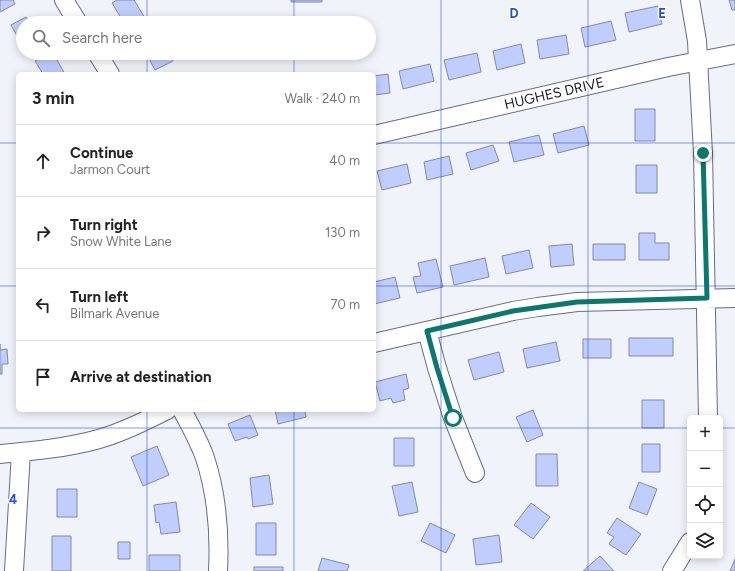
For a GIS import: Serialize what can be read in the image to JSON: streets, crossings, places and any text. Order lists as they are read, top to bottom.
{
  "streets": {
    "street": ["HUGHES DRIVE"]
  },
  "page": {
    "search": "Search here",
    "heading": ["3 min", "Walk · 240 m"],
    "list": [
      ["Continue", "Jarmon Court", "40 m"],
      ["Turn right", "Snow White Lane", "130 m"],
      ["Turn left", "Bilmark Avenue", "70 m"],
      "Arrive at destination"
    ],
    "map_buttons": ["+", "−"]
  },
  "grid": {
    "columns": ["D", "E"],
    "rows": ["4"]
  }
}
